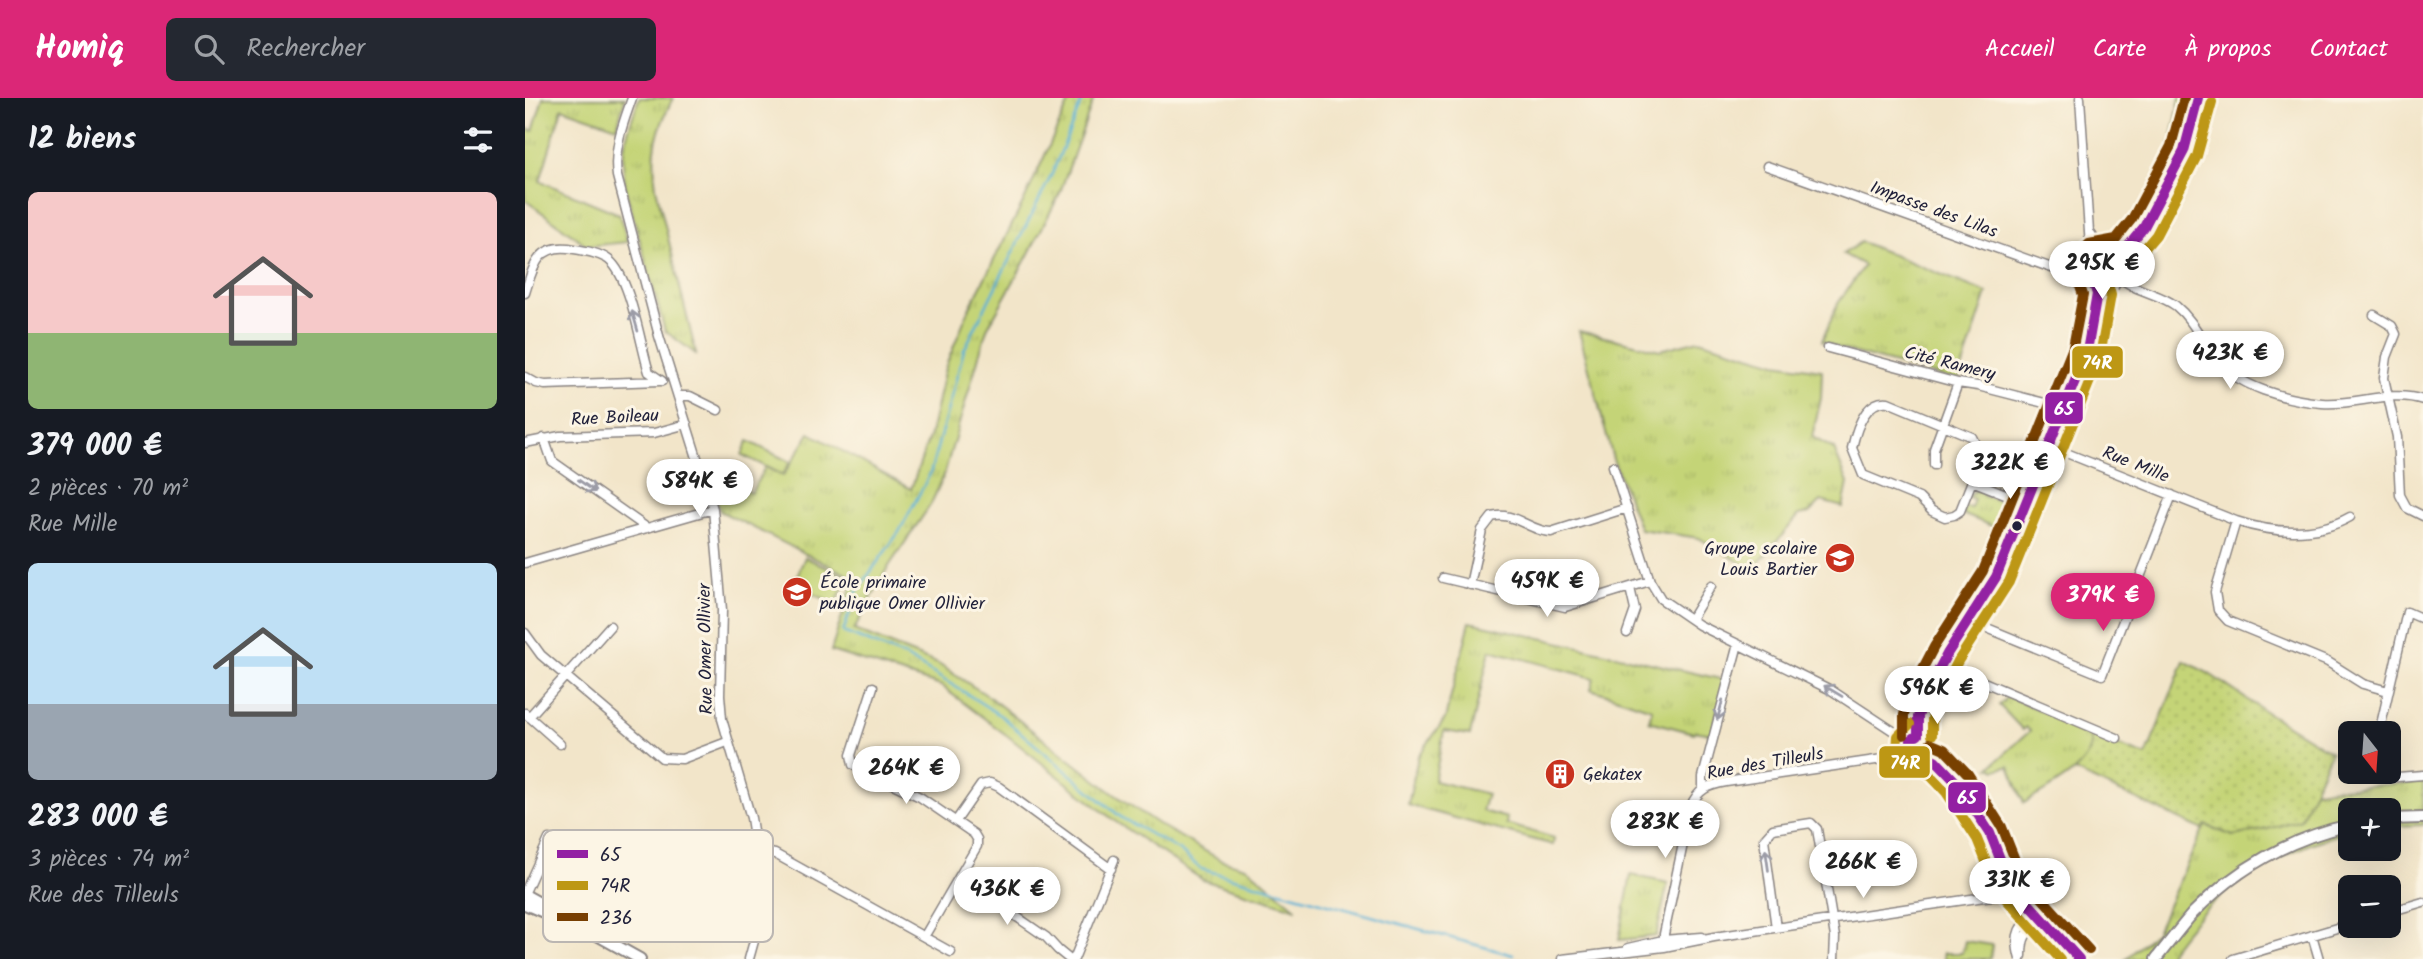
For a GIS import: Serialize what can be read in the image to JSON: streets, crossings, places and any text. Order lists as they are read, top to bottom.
{
  "streets": {
    "street": [
      "Impasse des Lilas",
      "Cité Ramery",
      "Rue Boileau",
      "Rue Mille",
      "Rue Omer Ollivier",
      "Rue des Tilleuls"
    ]
  },
  "crossings": [
    ["Rue Boileau", "Rue Omer Ollivier"]
  ],
  "places": {
    "school or university": ["Groupe scolaire Louis Bartier", "École primaire publique Omer Ollivier"],
    "building": ["Gekatex"]
  },
  "lines": ["transit line 65", "transit line 236", "transit line 74R"],
  "legend": ["65", "74R", "236"],
  "north": "bottom",
  "page": {
    "header": "Homiq",
    "search": "Rechercher",
    "nav": [
      "Accueil",
      "Carte",
      "À propos",
      "Contact"
    ],
    "heading": "12 biens",
    "list": [
      {
        "name": "379 000 €",
        "note": "2 pièces · 70 m² · Rue Mille"
      },
      {
        "name": "283 000 €",
        "note": "3 pièces · 74 m² · Rue des Tilleuls"
      }
    ],
    "price": [
      "295K €",
      "423K €",
      "322K €",
      "584K €",
      "459K €",
      "379K €",
      "596K €",
      "264K €",
      "283K €",
      "266K €",
      "331K €",
      "436K €"
    ],
    "map_buttons": ["+", "−"]
  }
}
